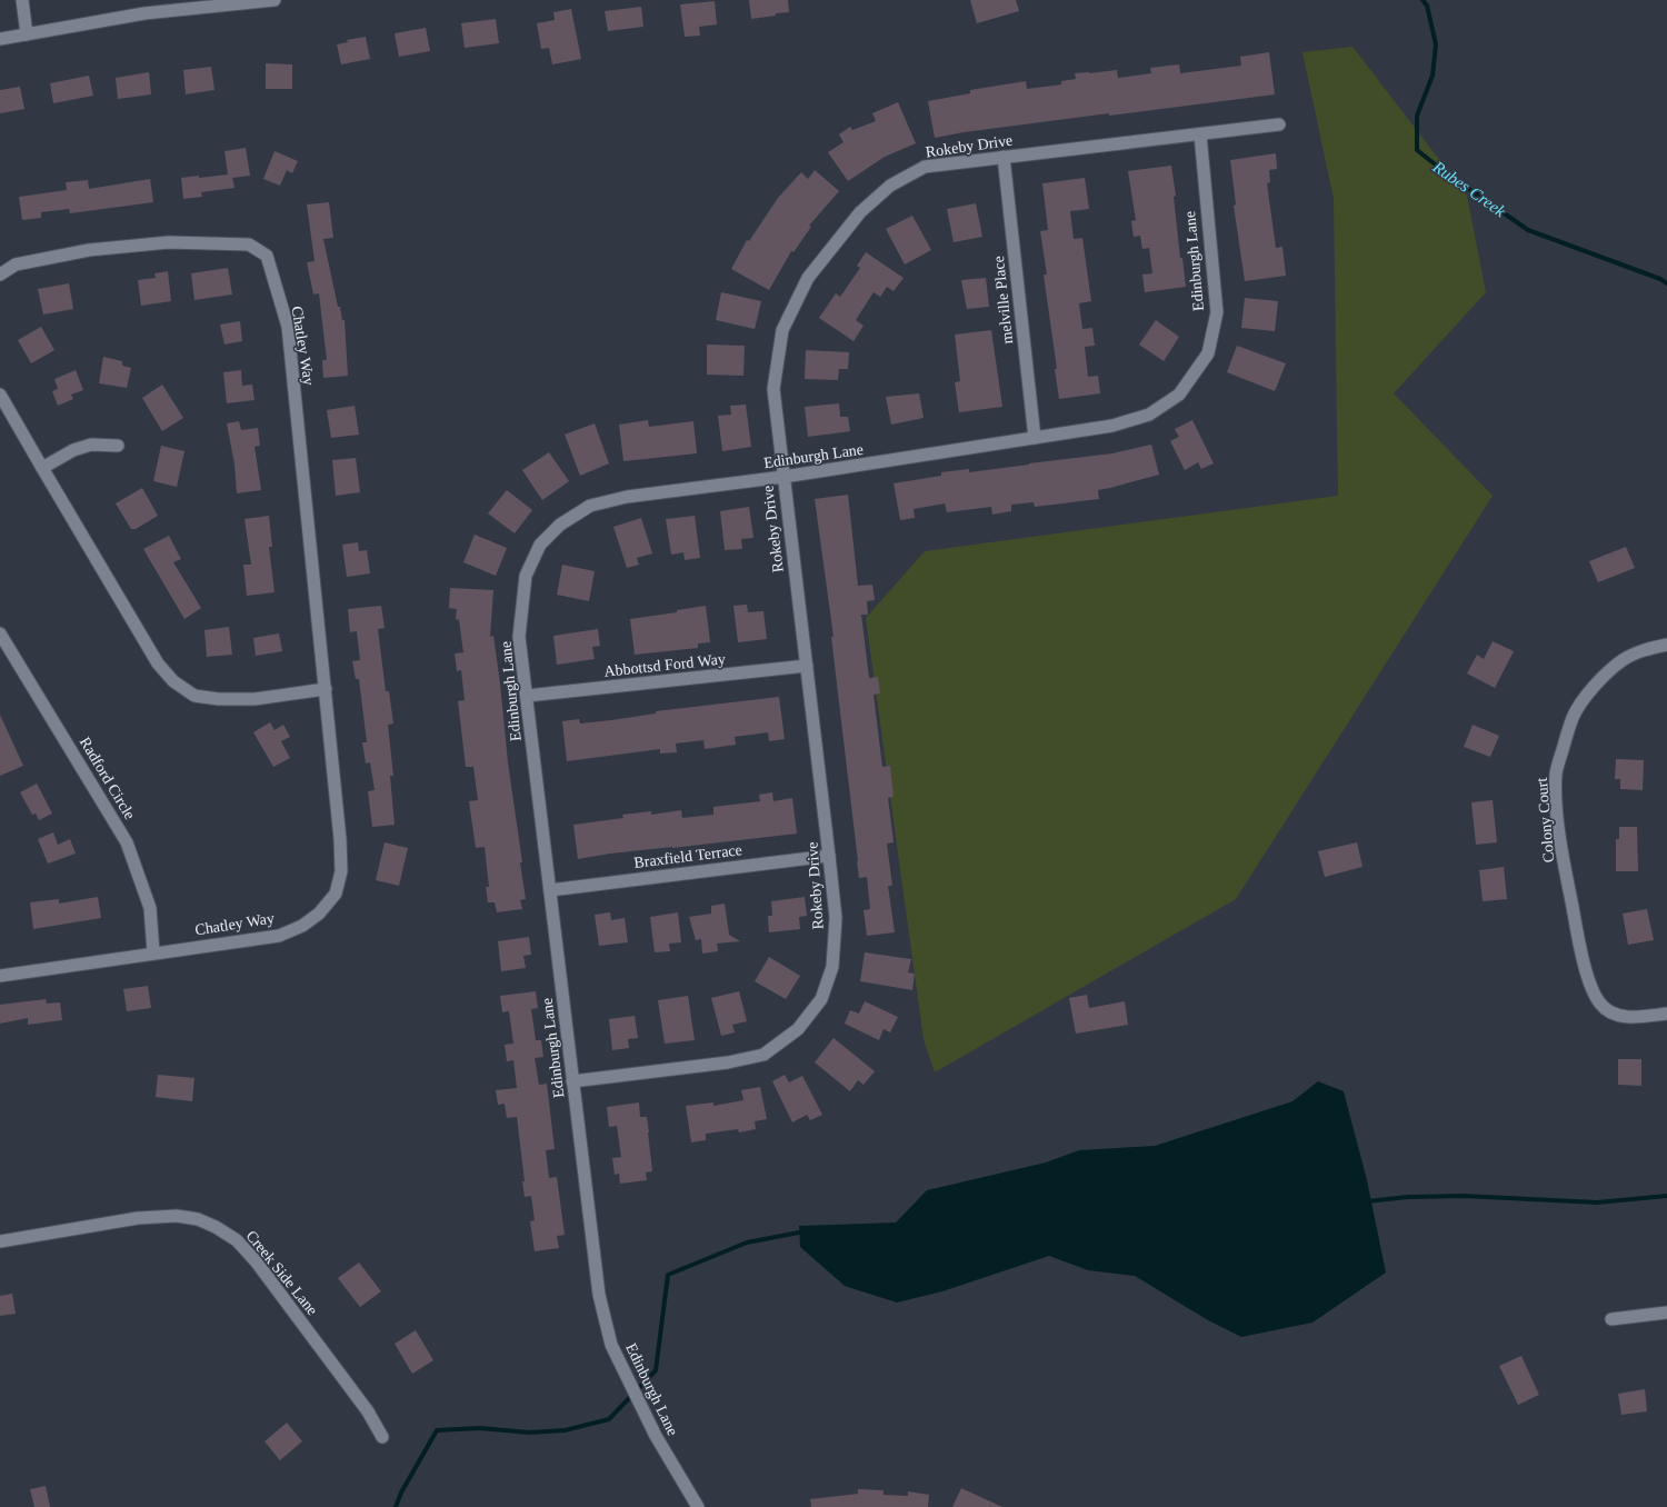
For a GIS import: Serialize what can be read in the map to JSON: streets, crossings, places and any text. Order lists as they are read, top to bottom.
{
  "streets": {
    "street": [
      "Rokeby Drive",
      "Edinburgh Lane",
      "melville Place",
      "Chatley Way",
      "Abbottsd Ford Way",
      "Radford Circle",
      "Colony Court",
      "Braxfield Terrace",
      "Creek Side Lane"
    ]
  },
  "crossings": [
    ["Rokeby Drive", "Edinburgh Lane"],
    ["Rokeby Drive", "melville Place"],
    ["Rokeby Drive", "Abbottsd Ford Way"],
    ["Rokeby Drive", "Braxfield Terrace"],
    ["Edinburgh Lane", "melville Place"],
    ["Edinburgh Lane", "Abbottsd Ford Way"],
    ["Edinburgh Lane", "Braxfield Terrace"],
    ["Chatley Way", "Radford Circle"]
  ],
  "water": ["Rubes Creek"]
}
